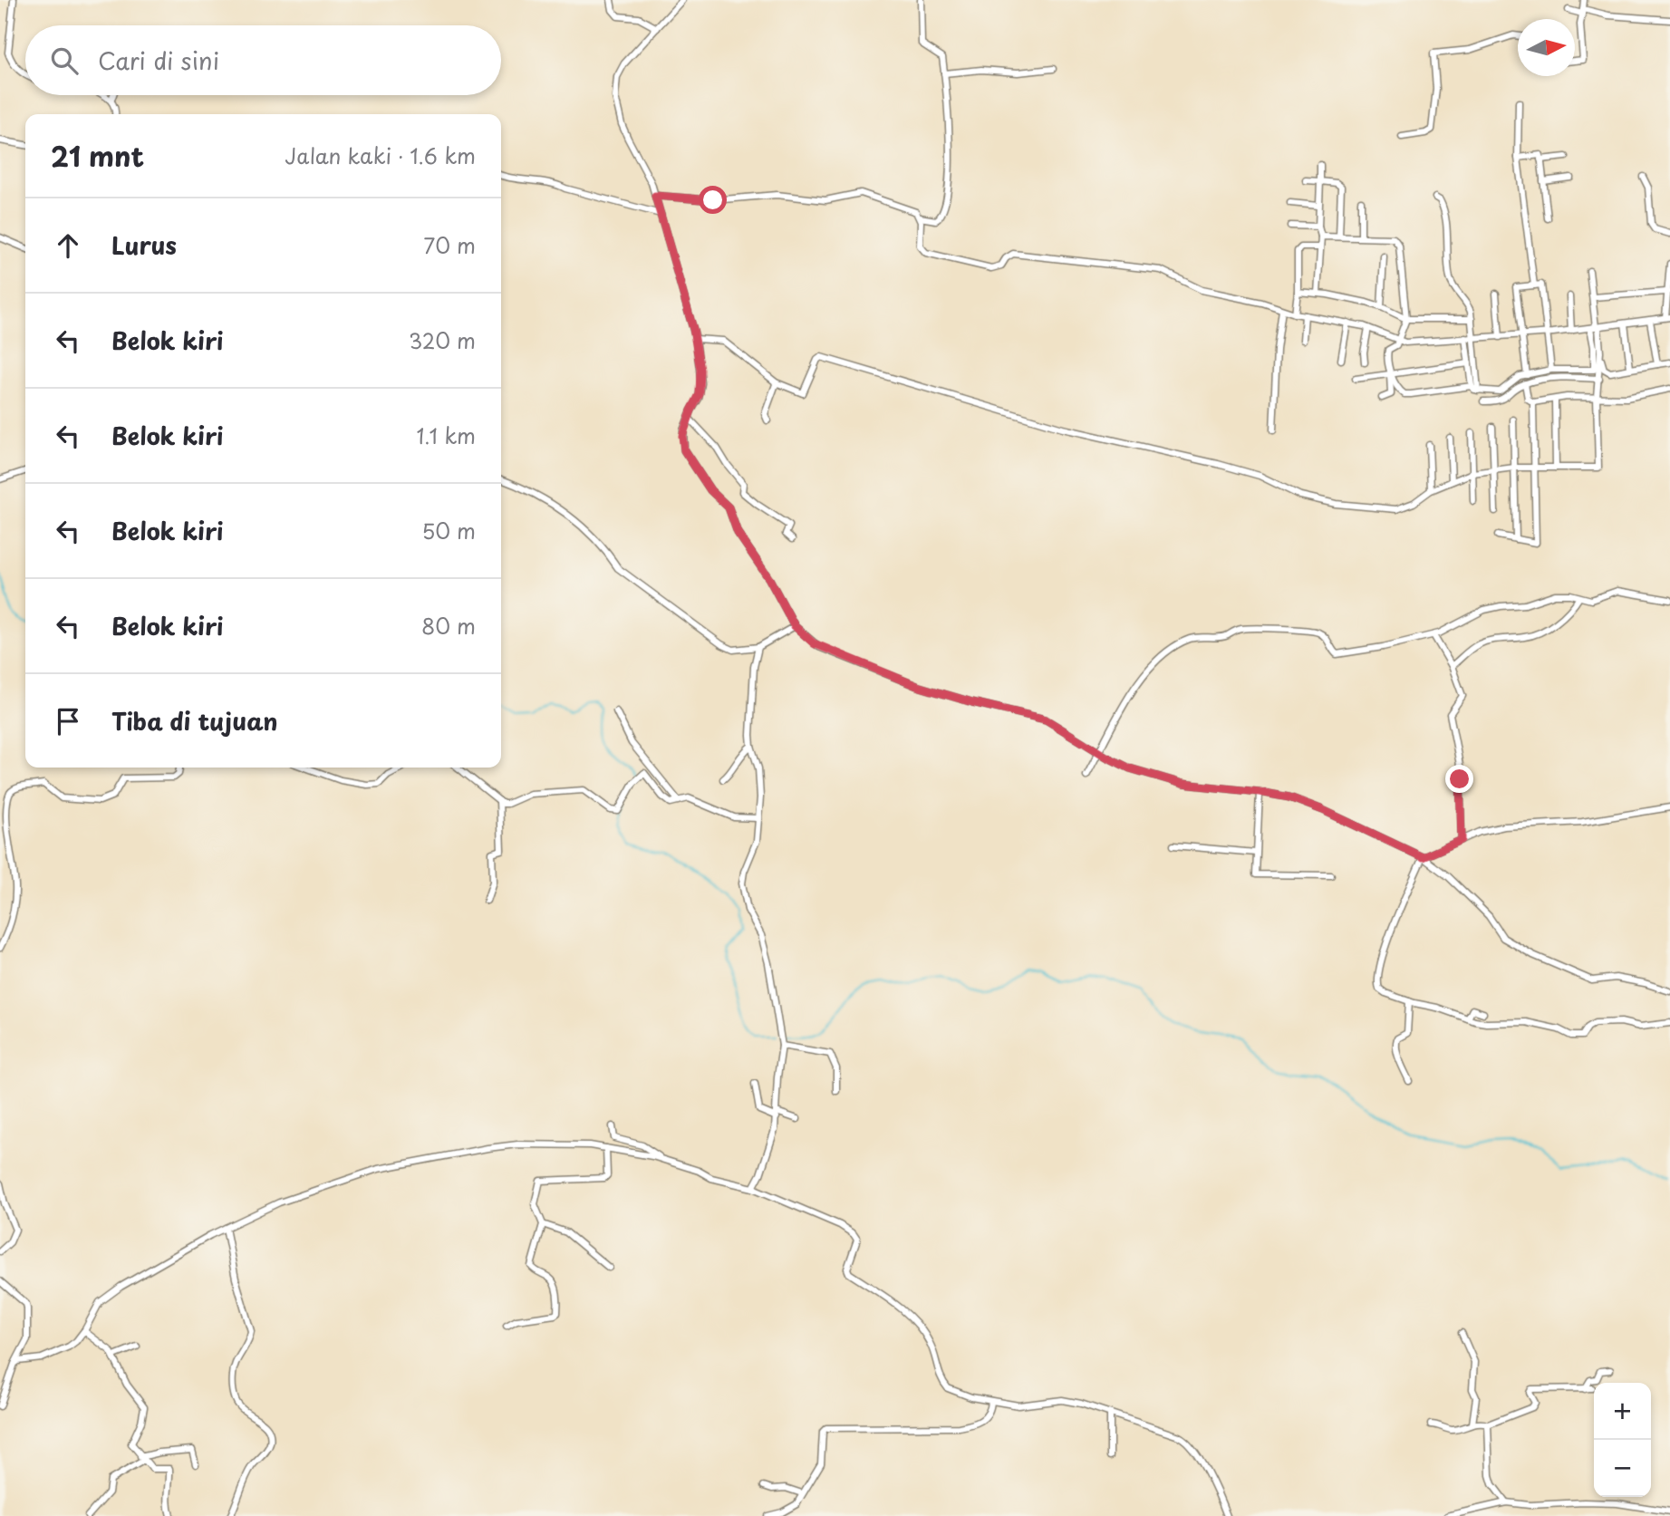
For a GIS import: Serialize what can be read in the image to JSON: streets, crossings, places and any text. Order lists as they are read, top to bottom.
{
  "north": "right",
  "page": {
    "search": "Cari di sini",
    "heading": ["21 mnt", "Jalan kaki · 1.6 km"],
    "list": [
      ["Lurus", "70 m"],
      ["Belok kiri", "320 m"],
      ["Belok kiri", "1.1 km"],
      ["Belok kiri", "50 m"],
      ["Belok kiri", "80 m"],
      "Tiba di tujuan"
    ],
    "map_buttons": ["+", "−"]
  }
}
